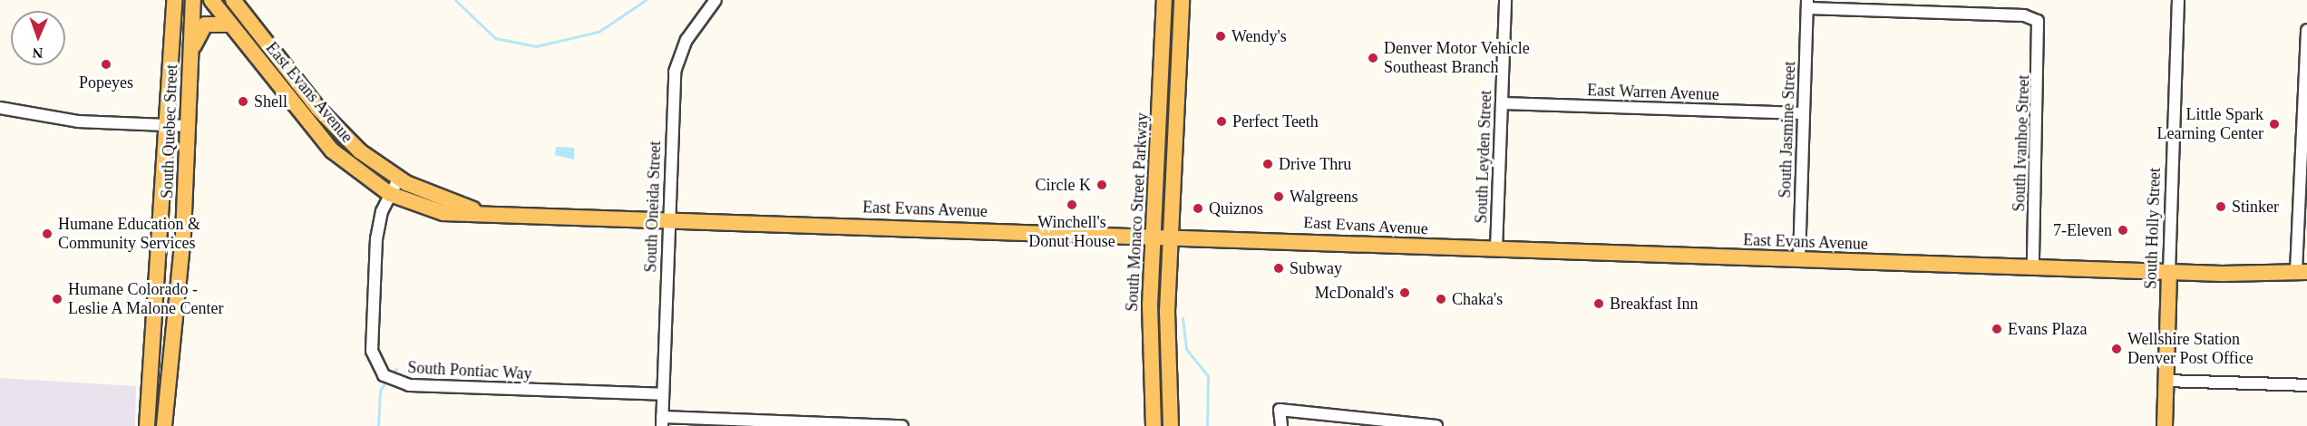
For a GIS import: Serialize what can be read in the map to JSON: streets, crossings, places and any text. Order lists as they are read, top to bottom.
{
  "streets": {
    "main road": [
      "East Evans Avenue",
      "South Quebec Street",
      "South Monaco Street Parkway",
      "South Holly Street"
    ],
    "street": [
      "East Warren Avenue",
      "South Jasmine Street",
      "South Ivanhoe Street",
      "South Leyden Street",
      "South Oneida Street",
      "South Pontiac Way"
    ]
  },
  "crossings": [
    ["East Evans Avenue", "South Jasmine Street"],
    ["East Evans Avenue", "South Ivanhoe Street"],
    ["East Evans Avenue", "South Leyden Street"],
    ["East Evans Avenue", "South Oneida Street"],
    ["East Evans Avenue", "South Monaco Street Parkway"],
    ["East Evans Avenue", "South Holly Street"],
    ["East Evans Avenue", "South Pontiac Way"],
    ["East Warren Avenue", "South Jasmine Street"],
    ["East Warren Avenue", "South Leyden Street"],
    ["South Jasmine Street", "South Ivanhoe Street"],
    ["South Oneida Street", "South Pontiac Way"]
  ],
  "places": [
    "Wendy's",
    "Denver Motor Vehicle Southeast Branch",
    "Popeyes",
    "Shell",
    "Perfect Teeth",
    "Little Spark Learning Center",
    "Drive Thru",
    "Circle K",
    "Walgreens",
    "Winchell's Donut House",
    "Stinker",
    "Quiznos",
    "7-Eleven",
    "Humane Education & Community Services",
    "Subway",
    "McDonald's",
    "Humane Colorado - Leslie A Malone Center",
    "Chaka's",
    "Breakfast Inn",
    "Evans Plaza",
    "Wellshire Station Denver Post Office"
  ],
  "north": "bottom"
}
